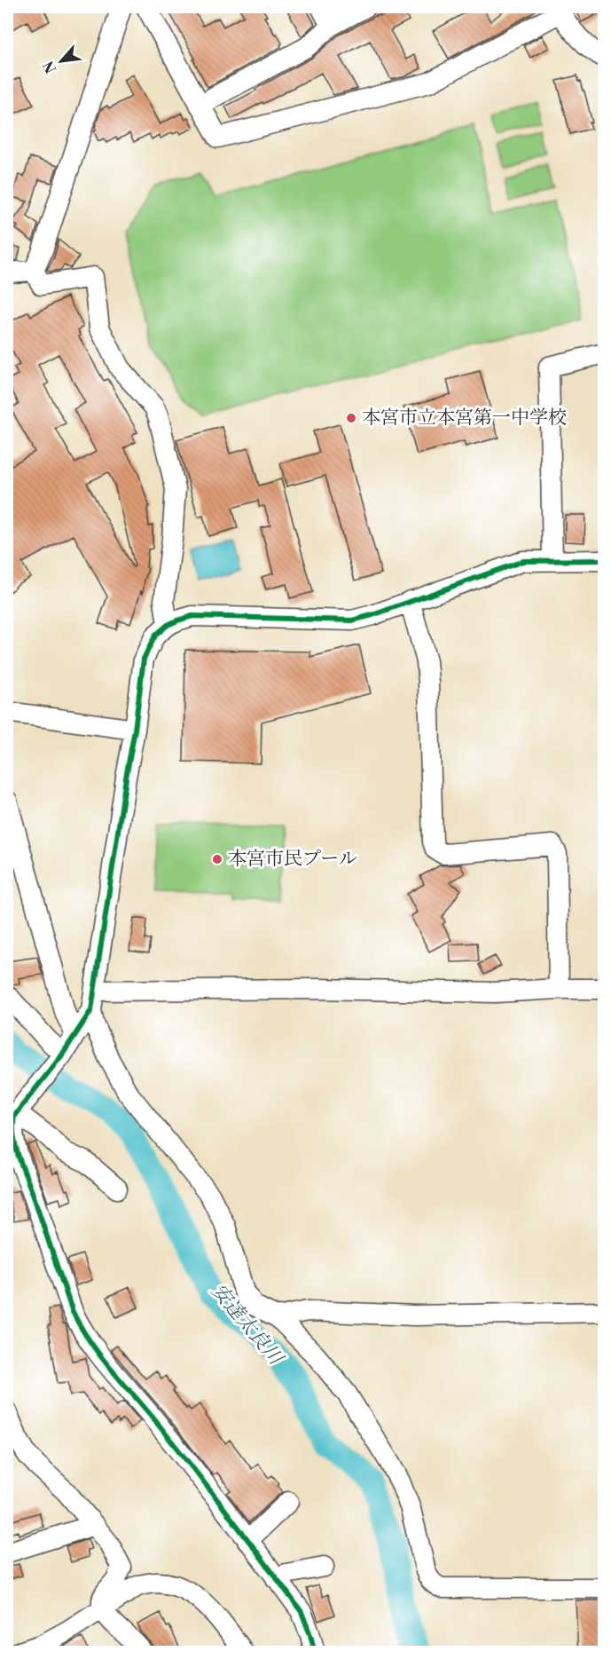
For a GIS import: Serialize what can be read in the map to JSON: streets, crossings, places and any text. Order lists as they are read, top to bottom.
{
  "water": ["安達太良川"],
  "places": ["本宮市立本宮第一中学校", "本宮市民プール"],
  "north": "bottom left"
}
